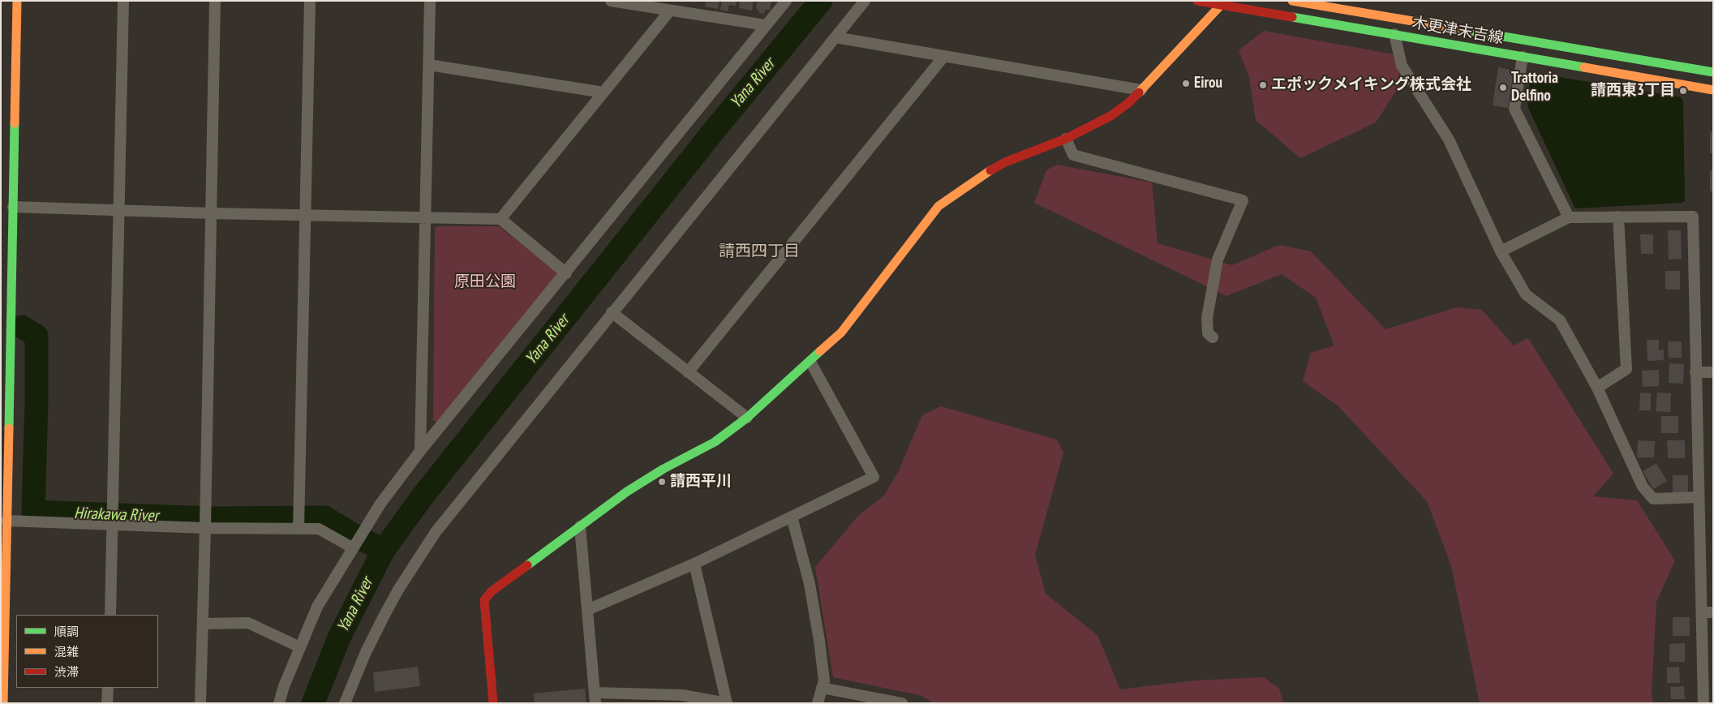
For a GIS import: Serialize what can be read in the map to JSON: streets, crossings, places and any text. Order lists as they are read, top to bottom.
{
  "streets": {
    "main road": ["木更津末吉線"]
  },
  "districts": ["請西四丁目"],
  "water": ["Yana River", "Hirakawa River"],
  "parks": ["原田公園"],
  "places": [
    "Eirou",
    "エポックメイキング株式会社",
    "Trattoria Delfino",
    "請西東3丁目",
    "請西平川"
  ],
  "legend": ["順調", "混雑", "渋滞"]
}
